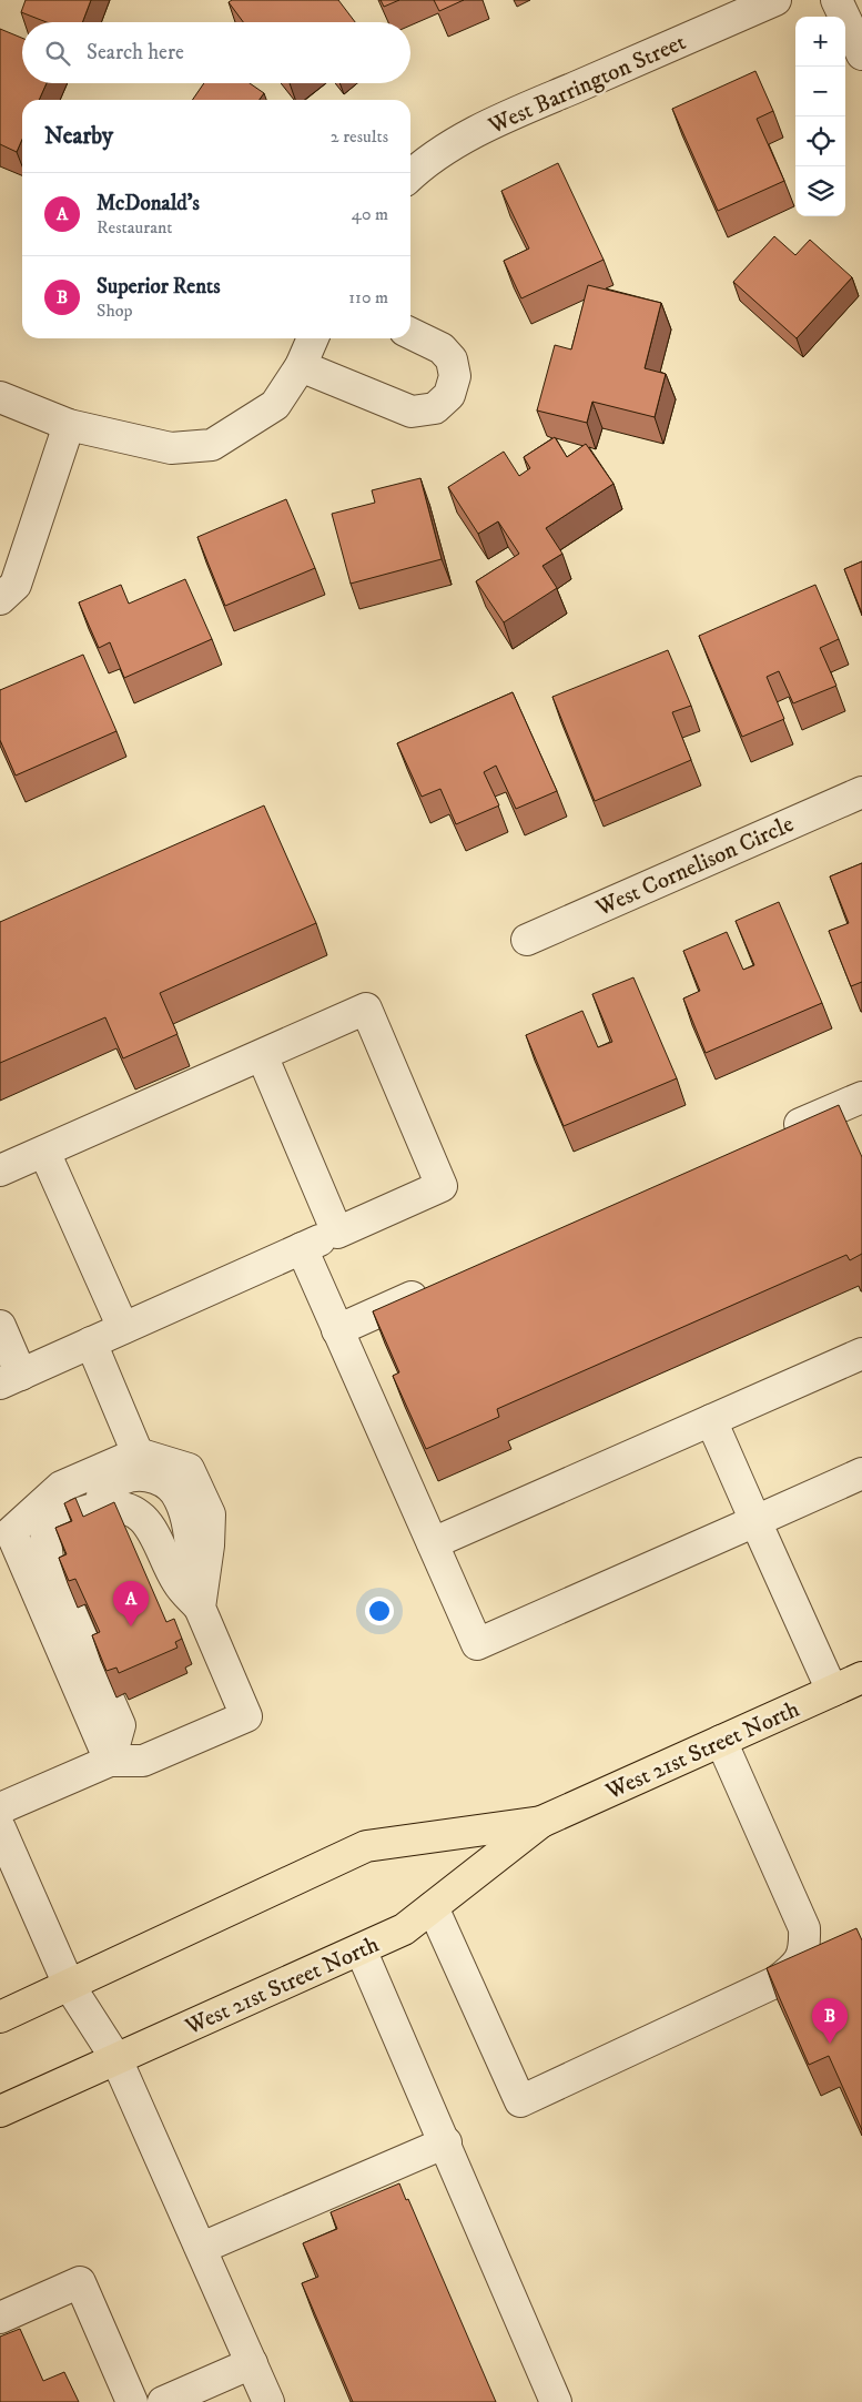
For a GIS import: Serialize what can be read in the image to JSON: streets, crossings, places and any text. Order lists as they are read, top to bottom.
{
  "streets": {
    "main road": ["West 21st Street North"],
    "street": ["West Barrington Street", "West Cornelison Circle"]
  },
  "page": {
    "map_buttons": ["+", "−"],
    "search": "Search here",
    "heading": ["Nearby", "2 results"],
    "list": [
      {
        "mark": "A",
        "name": "McDonald's",
        "note": "Restaurant",
        "value": "40 m"
      },
      {
        "mark": "B",
        "name": "Superior Rents",
        "note": "Shop",
        "value": "110 m"
      }
    ],
    "pins": ["A", "B"]
  }
}
